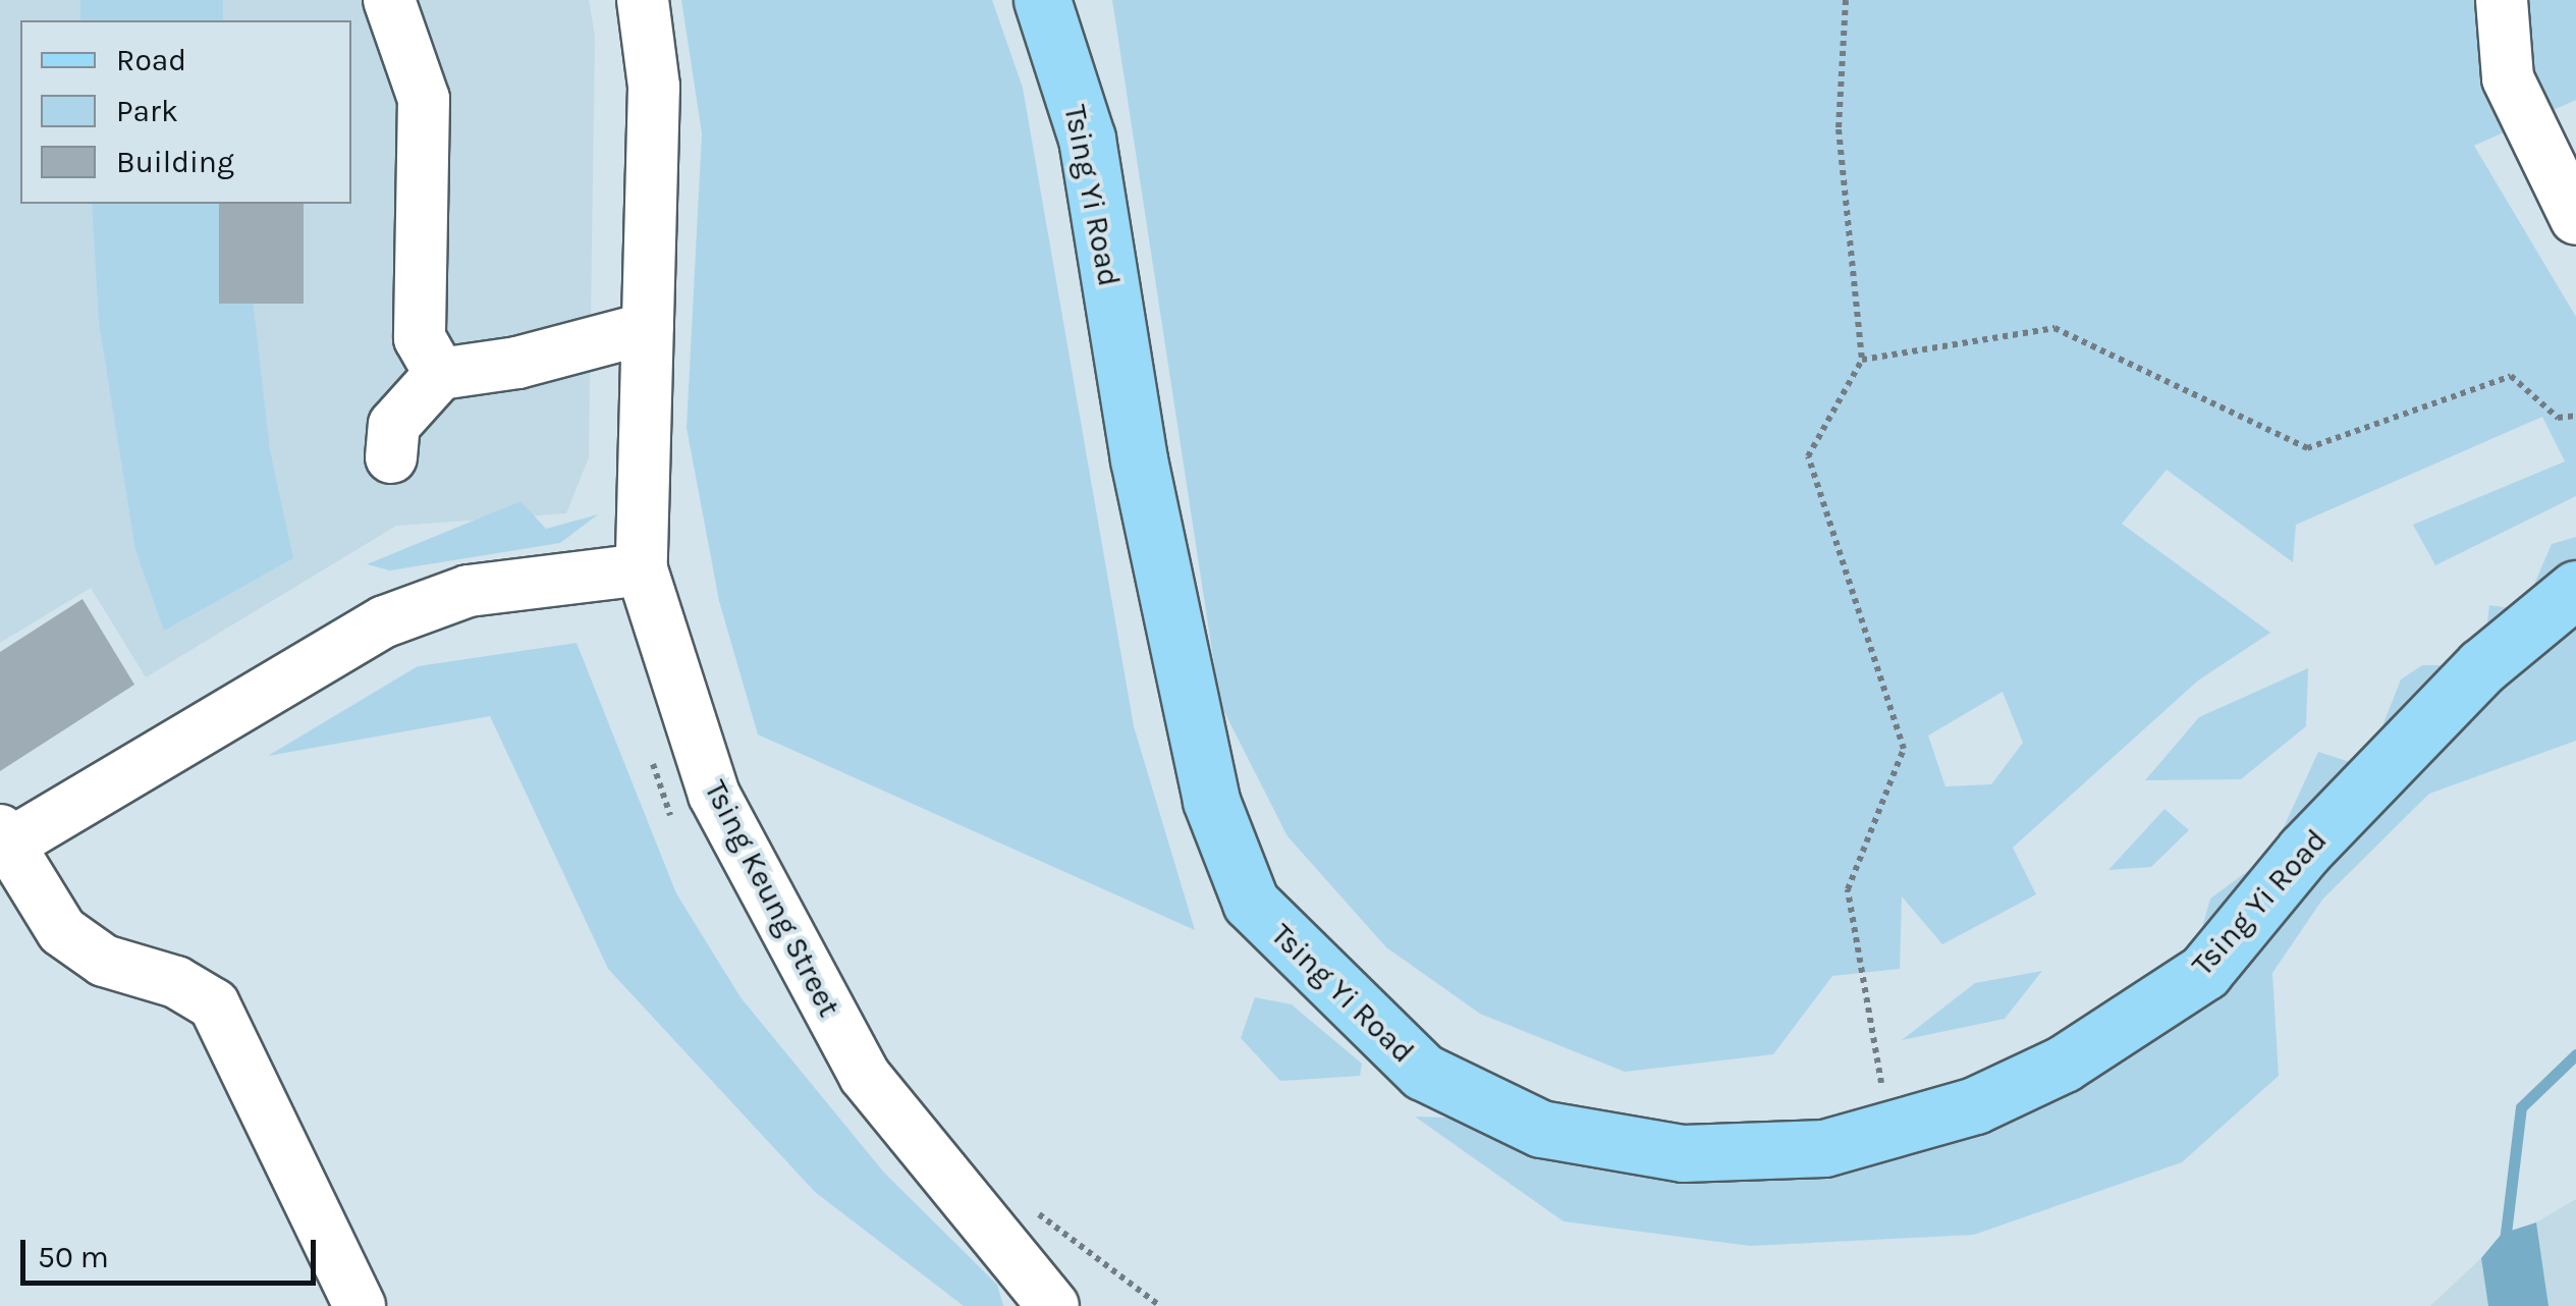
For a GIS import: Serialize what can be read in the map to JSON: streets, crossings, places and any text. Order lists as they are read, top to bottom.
{
  "streets": {
    "main road": ["Tsing Yi Road"],
    "street": ["Tsing Keung Street"]
  },
  "legend": ["Road", "Park", "Building"],
  "scale_bar": "50 m"
}
